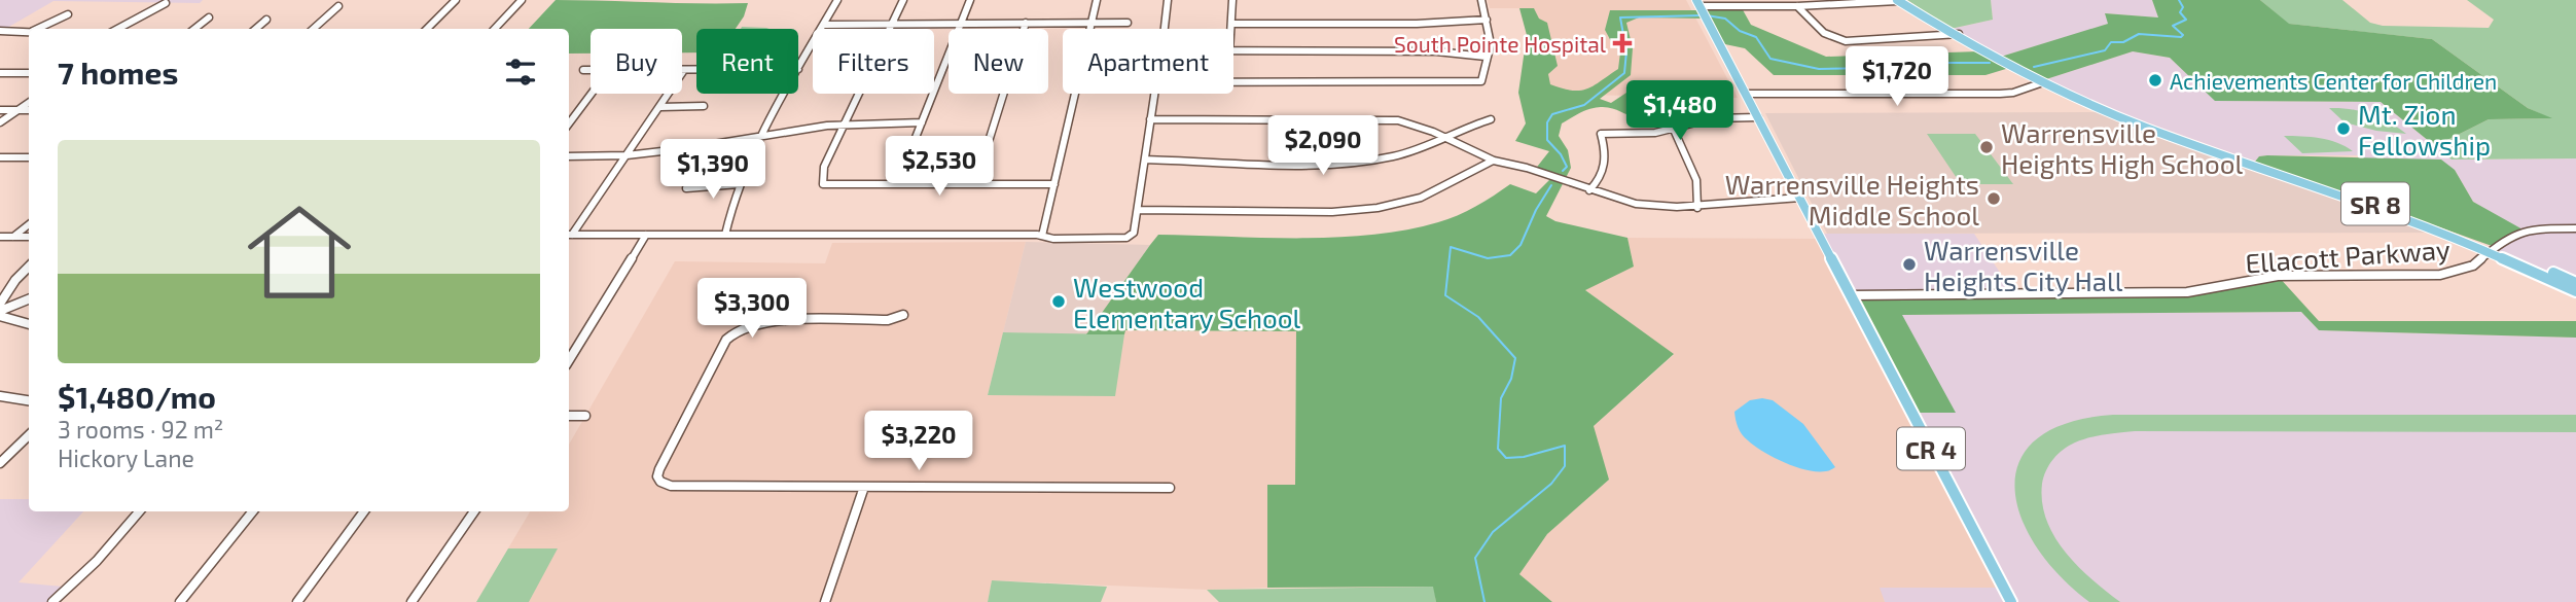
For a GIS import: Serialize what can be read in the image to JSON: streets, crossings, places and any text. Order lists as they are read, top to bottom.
{
  "streets": {
    "main road": ["SR 8", "CR 4"],
    "street": ["Ellacott Parkway"]
  },
  "crossings": [
    ["SR 8", "Ellacott Parkway"],
    ["Ellacott Parkway", "CR 4"]
  ],
  "places": {
    "health": ["South Pointe Hospital"],
    "other": [
      "Achievements Center for Children",
      "Mt. Zion Fellowship",
      "Warrensville Heights High School",
      "Warrensville Heights Middle School",
      "Warrensville Heights City Hall",
      "Westwood Elementary School"
    ]
  },
  "page": {
    "chip": [
      "Buy",
      "Rent",
      "Filters",
      "New",
      "Apartment"
    ],
    "heading": "7 homes",
    "price": [
      "$1,720",
      "$1,480",
      "$2,090",
      "$2,530",
      "$1,390",
      "$3,300",
      "$3,220"
    ],
    "list": [
      {
        "name": "$1,480/mo",
        "note": "3 rooms · 92 m² · Hickory Lane"
      }
    ]
  }
}
